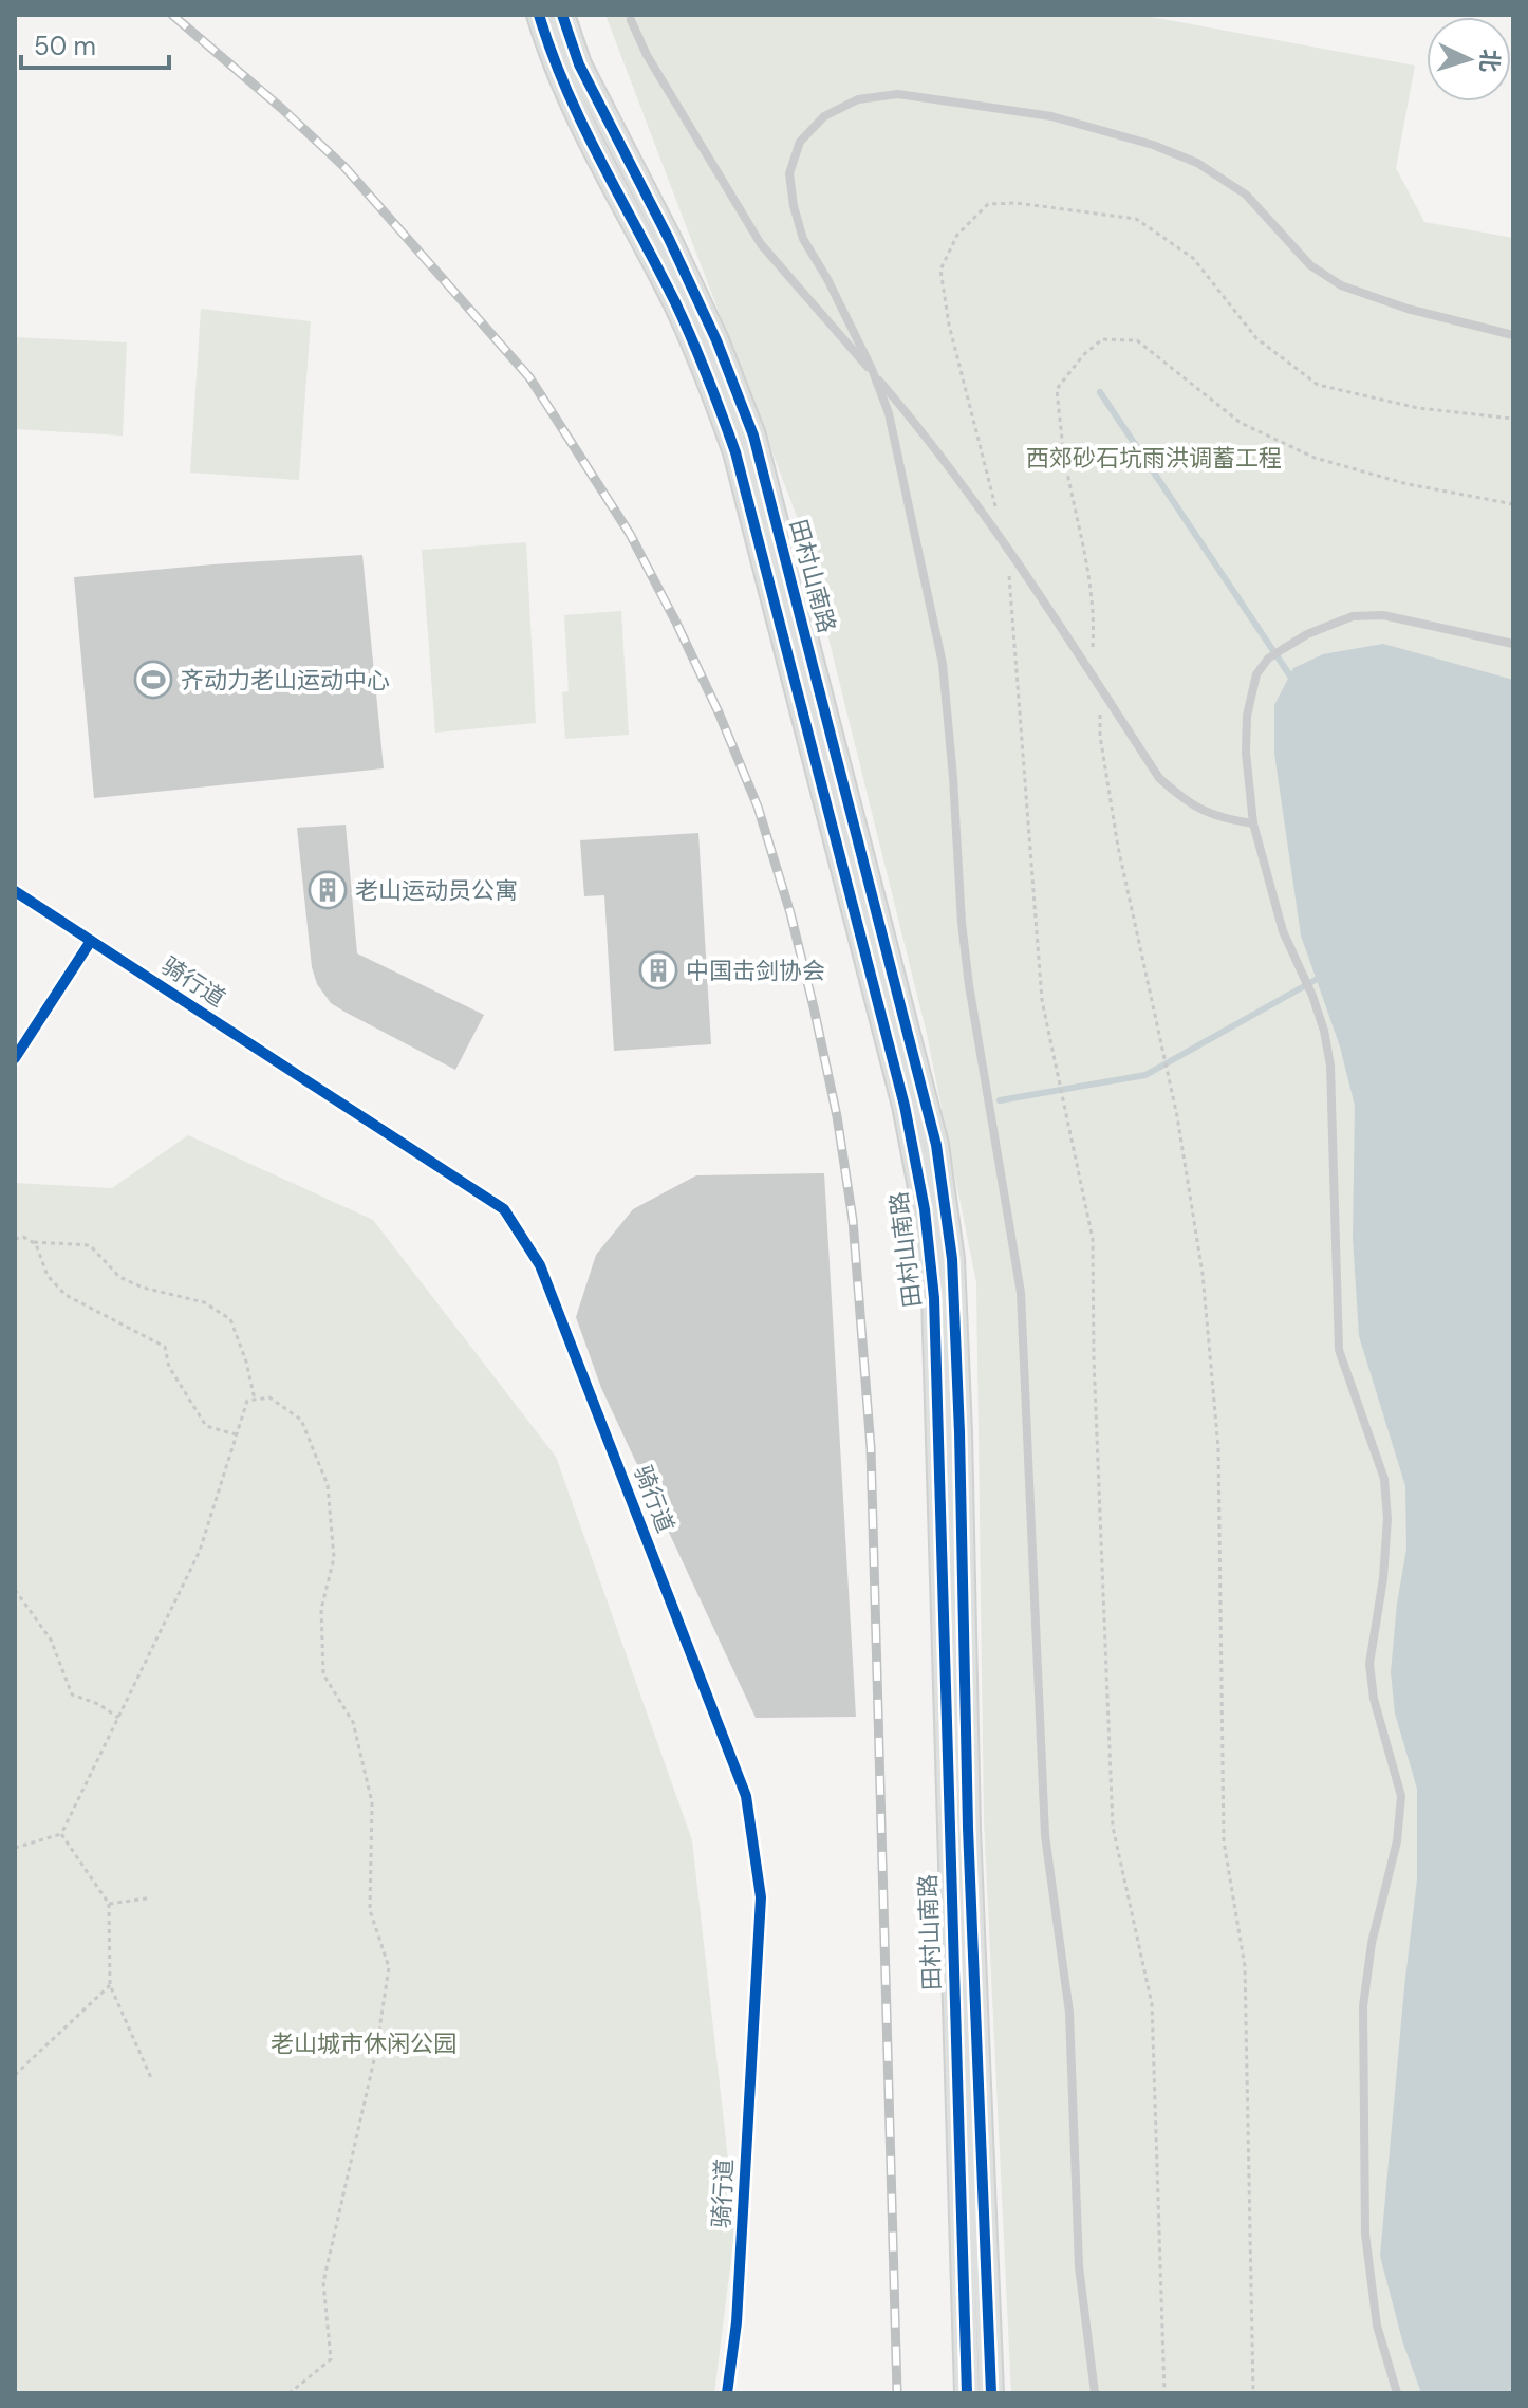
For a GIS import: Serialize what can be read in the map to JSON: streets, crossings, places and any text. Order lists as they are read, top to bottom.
{
  "streets": {
    "main road": ["田村山南路"],
    "cycle path": ["骑行道"]
  },
  "parks": ["西郊砂石坑雨洪调蓄工程", "老山城市休闲公园"],
  "places": {
    "sports": ["齐动力老山运动中心"],
    "building": ["老山运动员公寓", "中国击剑协会"]
  },
  "scale_bar": "50 m",
  "north": "right"
}
